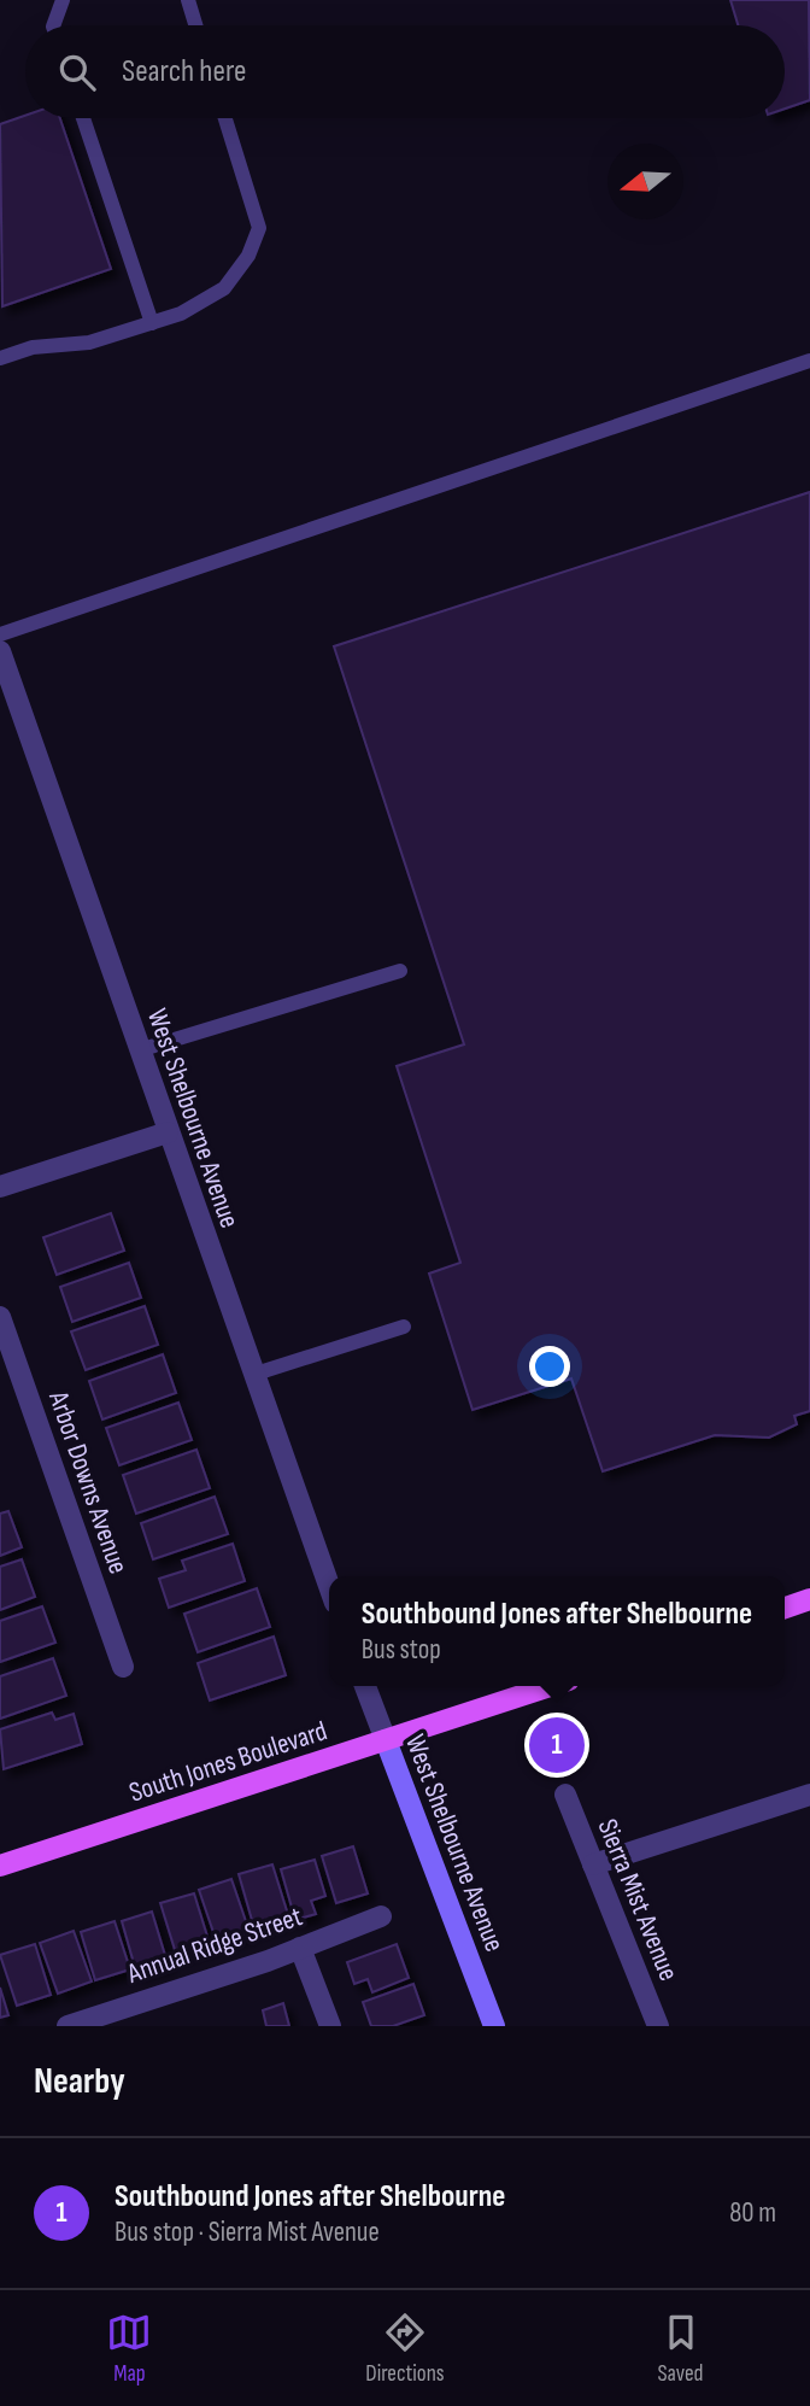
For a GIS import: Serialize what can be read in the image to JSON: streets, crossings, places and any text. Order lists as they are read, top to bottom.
{
  "streets": {
    "main road": ["South Jones Boulevard"],
    "street": [
      "West Shelbourne Avenue",
      "Arbor Downs Avenue",
      "Sierra Mist Avenue",
      "Annual Ridge Street"
    ]
  },
  "crossings": [
    ["West Shelbourne Avenue", "South Jones Boulevard"]
  ],
  "north": "left",
  "page": {
    "search": "Search here",
    "popup": ["Southbound Jones after Shelbourne", "Bus stop"],
    "pins": "1",
    "heading": "Nearby",
    "list": [
      {
        "mark": "1",
        "name": "Southbound Jones after Shelbourne",
        "note": "Bus stop · Sierra Mist Avenue",
        "value": "80 m"
      }
    ],
    "nav": ["Map", "Directions", "Saved"]
  }
}
